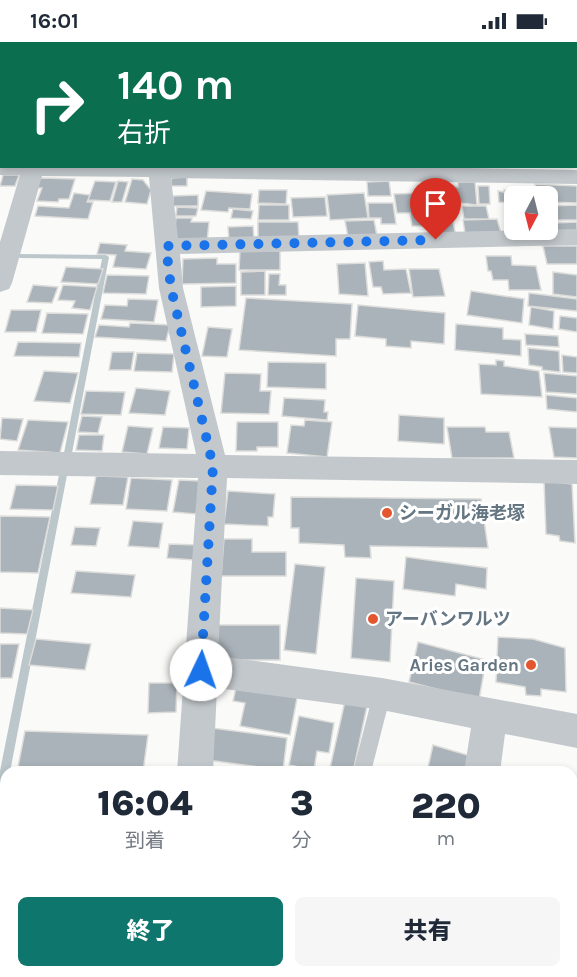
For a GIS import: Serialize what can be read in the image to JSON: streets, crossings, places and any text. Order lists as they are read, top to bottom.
{
  "places": ["シーガル海老塚", "アーバンワルツ", "Aries Garden"],
  "north": "bottom",
  "page": {
    "status": "16:01",
    "turn": ["140 m", "右折"],
    "eta": [
      "16:04",
      "到着",
      "3",
      "分",
      "220",
      "m"
    ],
    "buttons": ["終了", "共有"]
  }
}
